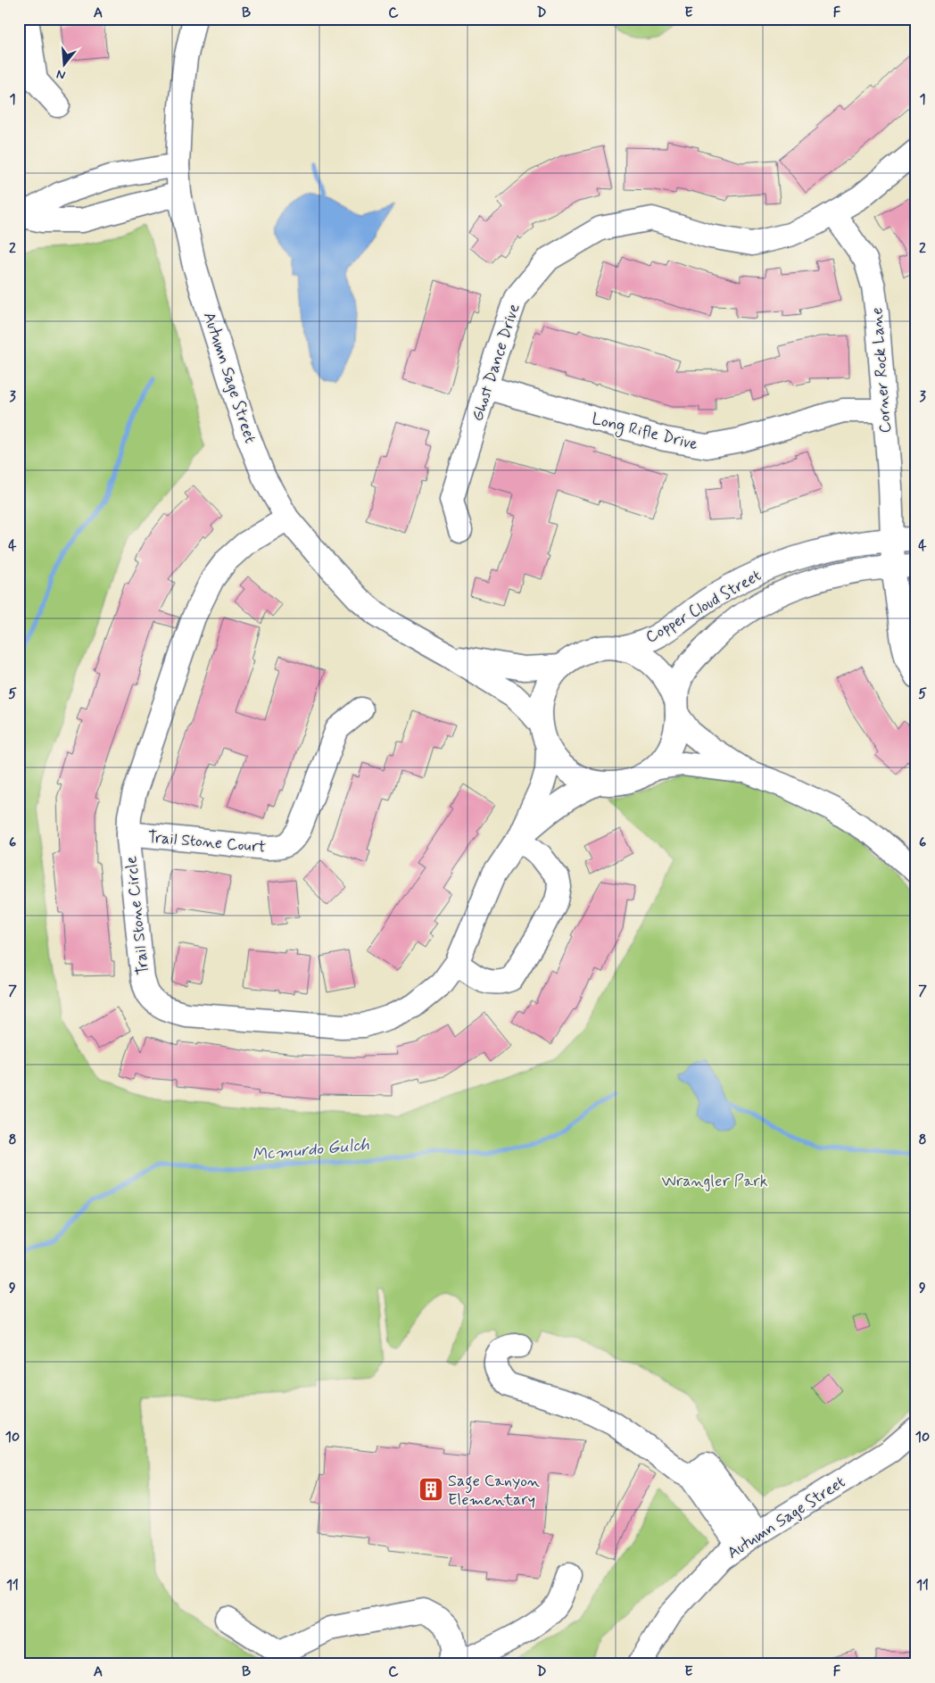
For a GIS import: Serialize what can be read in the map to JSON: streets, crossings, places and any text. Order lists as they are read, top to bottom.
{
  "streets": {
    "street": [
      "Ghost Dance Drive",
      "Corner Rock Lane",
      "Autumn Sage Street",
      "Long Rifle Drive",
      "Copper Cloud Street",
      "Trail Stone Court",
      "Trail Stone Circle"
    ]
  },
  "crossings": [
    ["Ghost Dance Drive", "Corner Rock Lane"],
    ["Ghost Dance Drive", "Long Rifle Drive"],
    ["Corner Rock Lane", "Long Rifle Drive"],
    ["Corner Rock Lane", "Copper Cloud Street"],
    ["Autumn Sage Street", "Copper Cloud Street"],
    ["Autumn Sage Street", "Trail Stone Circle"],
    ["Copper Cloud Street", "Trail Stone Circle"],
    ["Trail Stone Court", "Trail Stone Circle"]
  ],
  "water": ["Mcmurdo Gulch"],
  "parks": ["Wrangler Park"],
  "places": {
    "building": ["Sage Canyon Elementary"]
  },
  "north": "bottom",
  "grid": {
    "columns": [
      "A",
      "B",
      "C",
      "D",
      "E",
      "F"
    ],
    "rows": [
      "1",
      "2",
      "3",
      "4",
      "5",
      "6",
      "7",
      "8",
      "9",
      "10",
      "11"
    ]
  }
}
